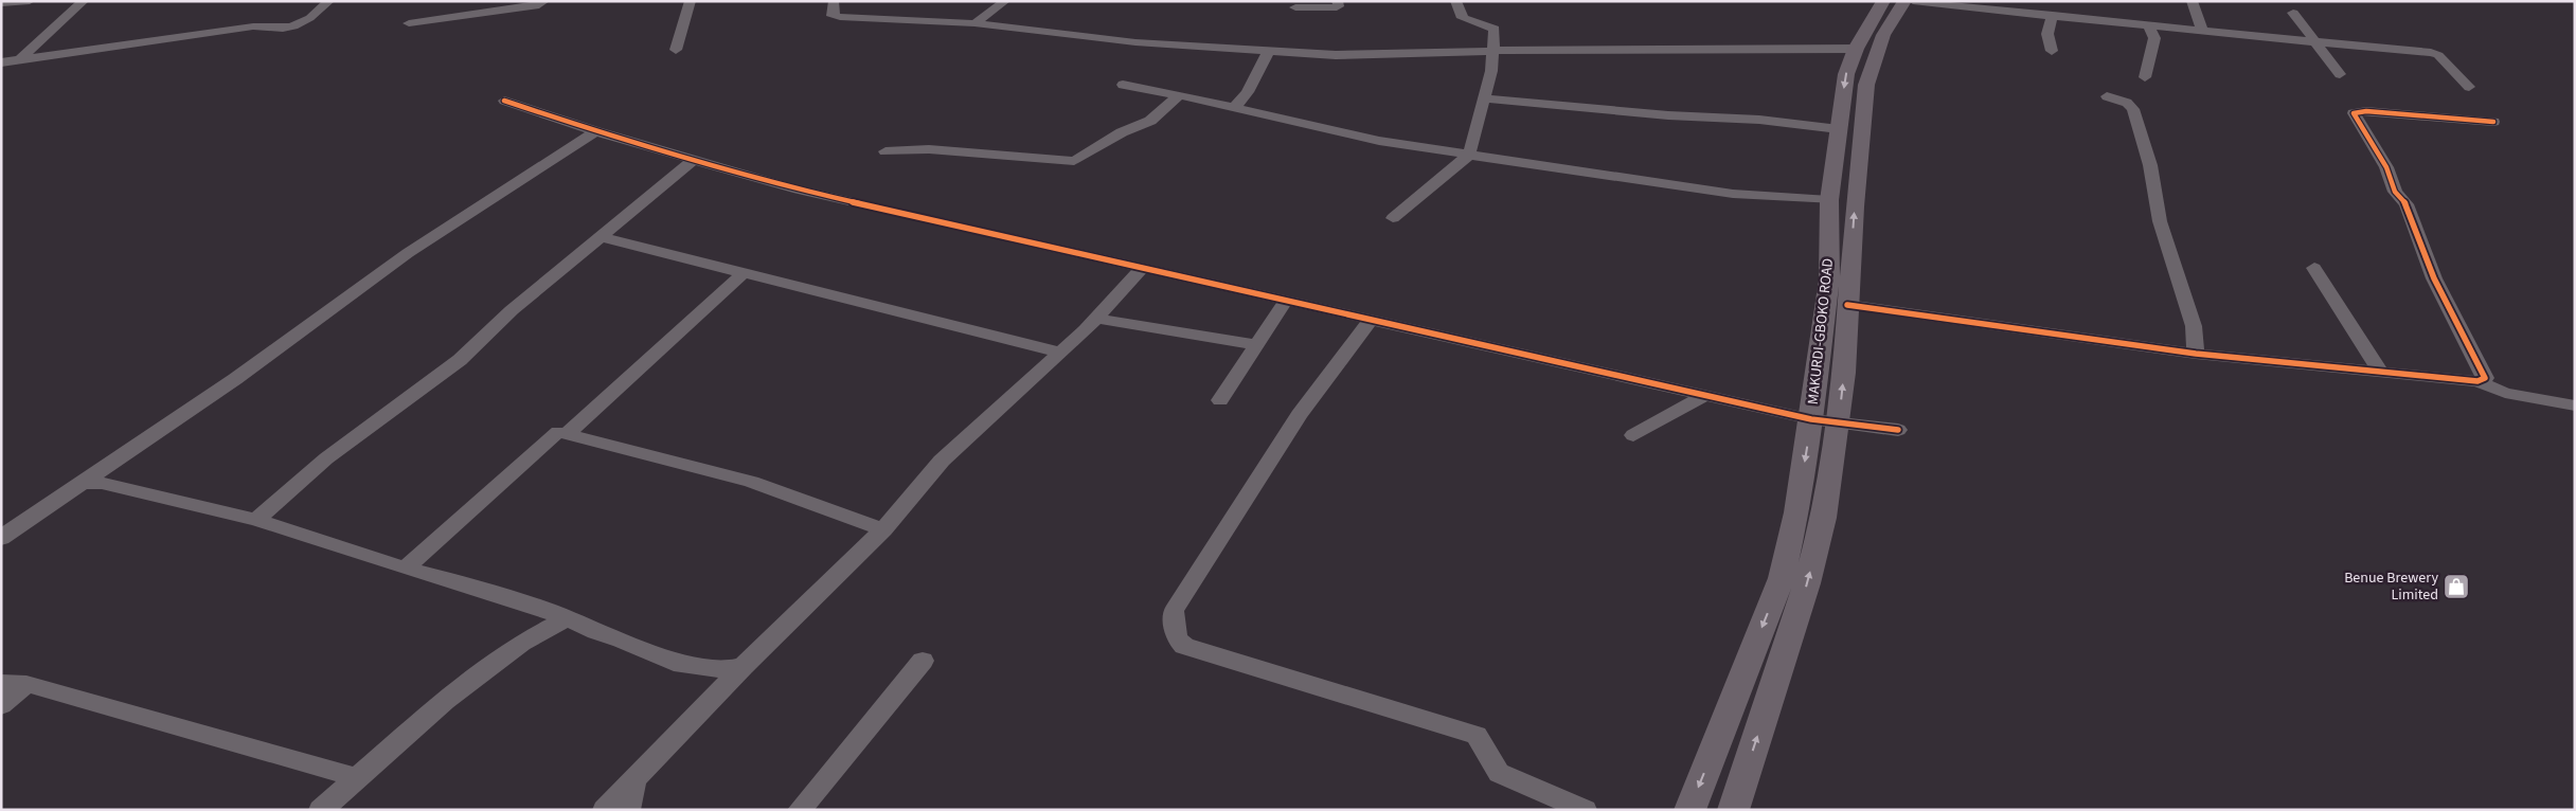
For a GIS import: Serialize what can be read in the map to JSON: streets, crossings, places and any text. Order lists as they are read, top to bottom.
{
  "streets": {
    "main road": ["MAKURDI-GBOKO ROAD"]
  },
  "places": {
    "shop": ["Benue Brewery Limited"]
  }
}
